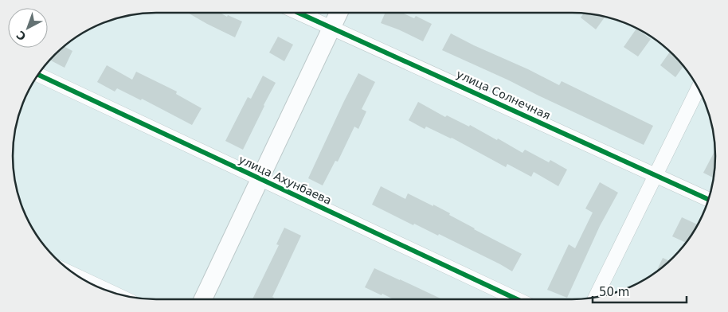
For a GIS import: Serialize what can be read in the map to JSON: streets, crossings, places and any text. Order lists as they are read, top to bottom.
{
  "streets": {
    "street": ["улица Солнечная", "улица Ахунбаева"]
  },
  "scale_bar": "50 m",
  "north": "bottom left"
}
